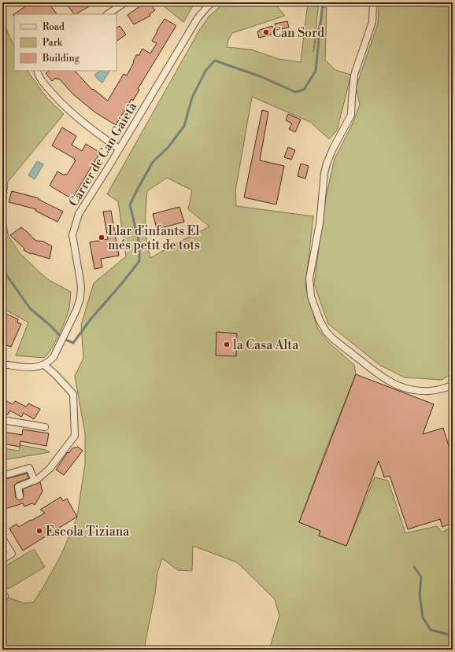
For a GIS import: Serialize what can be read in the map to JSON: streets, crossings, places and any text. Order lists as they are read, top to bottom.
{
  "streets": {
    "street": ["Carrer de Can Gaietà"]
  },
  "places": [
    "Can Sord",
    "Llar d'infants El més petit de tots",
    "la Casa Alta",
    "Escola Tiziana"
  ],
  "legend": ["Road", "Park", "Building"]
}
